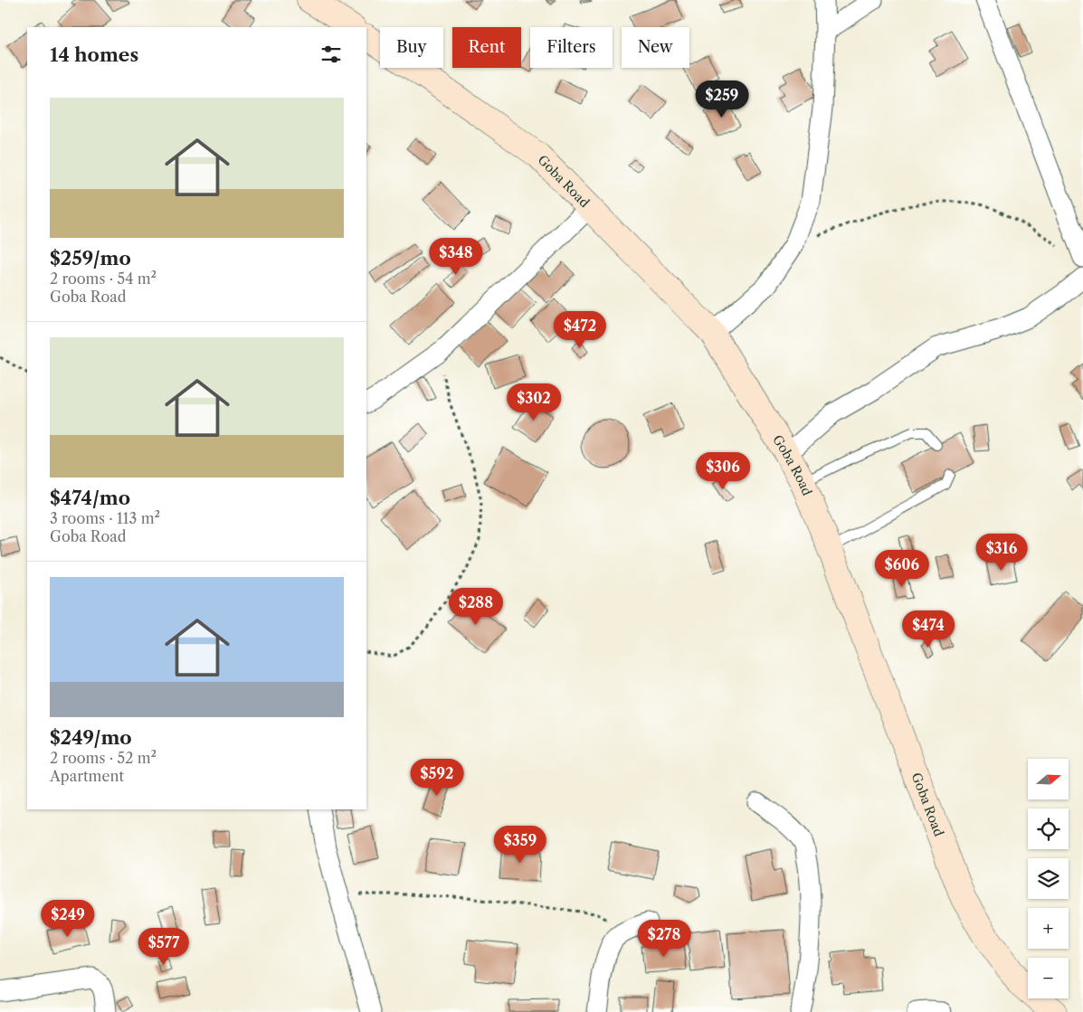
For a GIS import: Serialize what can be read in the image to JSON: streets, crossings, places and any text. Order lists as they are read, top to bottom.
{
  "streets": {
    "main road": ["Goba Road"]
  },
  "north": "right",
  "page": {
    "chip": [
      "Buy",
      "Rent",
      "Filters",
      "New"
    ],
    "heading": "14 homes",
    "price": [
      "$259",
      "$348",
      "$472",
      "$302",
      "$306",
      "$316",
      "$606",
      "$288",
      "$474",
      "$592",
      "$359",
      "$249",
      "$278",
      "$577"
    ],
    "list": [
      {
        "name": "$259/mo",
        "note": "2 rooms · 54 m² · Goba Road"
      },
      {
        "name": "$474/mo",
        "note": "3 rooms · 113 m² · Goba Road"
      },
      {
        "name": "$249/mo",
        "note": "2 rooms · 52 m² · Apartment"
      }
    ],
    "map_buttons": ["+", "−"]
  }
}
